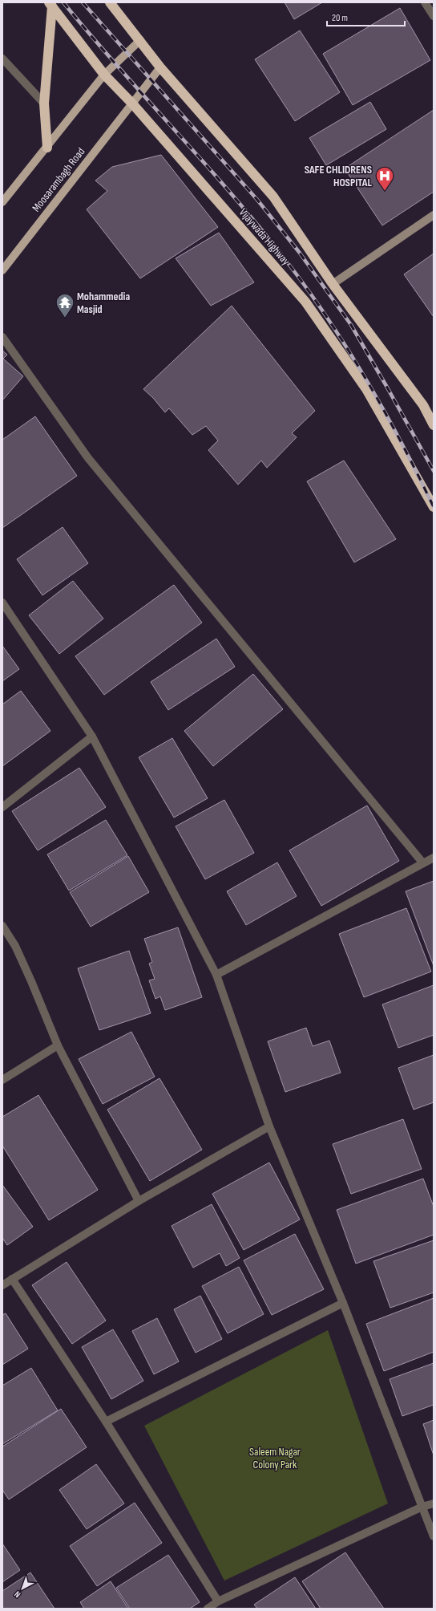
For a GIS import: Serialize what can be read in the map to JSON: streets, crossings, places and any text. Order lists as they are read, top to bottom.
{
  "streets": {
    "highway": ["Vijaywada Highway"],
    "main road": ["Moosarambagh Road"]
  },
  "crossings": [
    ["Moosarambagh Road", "Vijaywada Highway"]
  ],
  "parks": ["Saleem Nagar Colony Park"],
  "places": {
    "hospital": ["SAFE CHLIDRENS HOSPITAL"],
    "temple": ["Mohammedia Masjid"]
  },
  "scale_bar": "20 m",
  "north": "bottom left"
}
